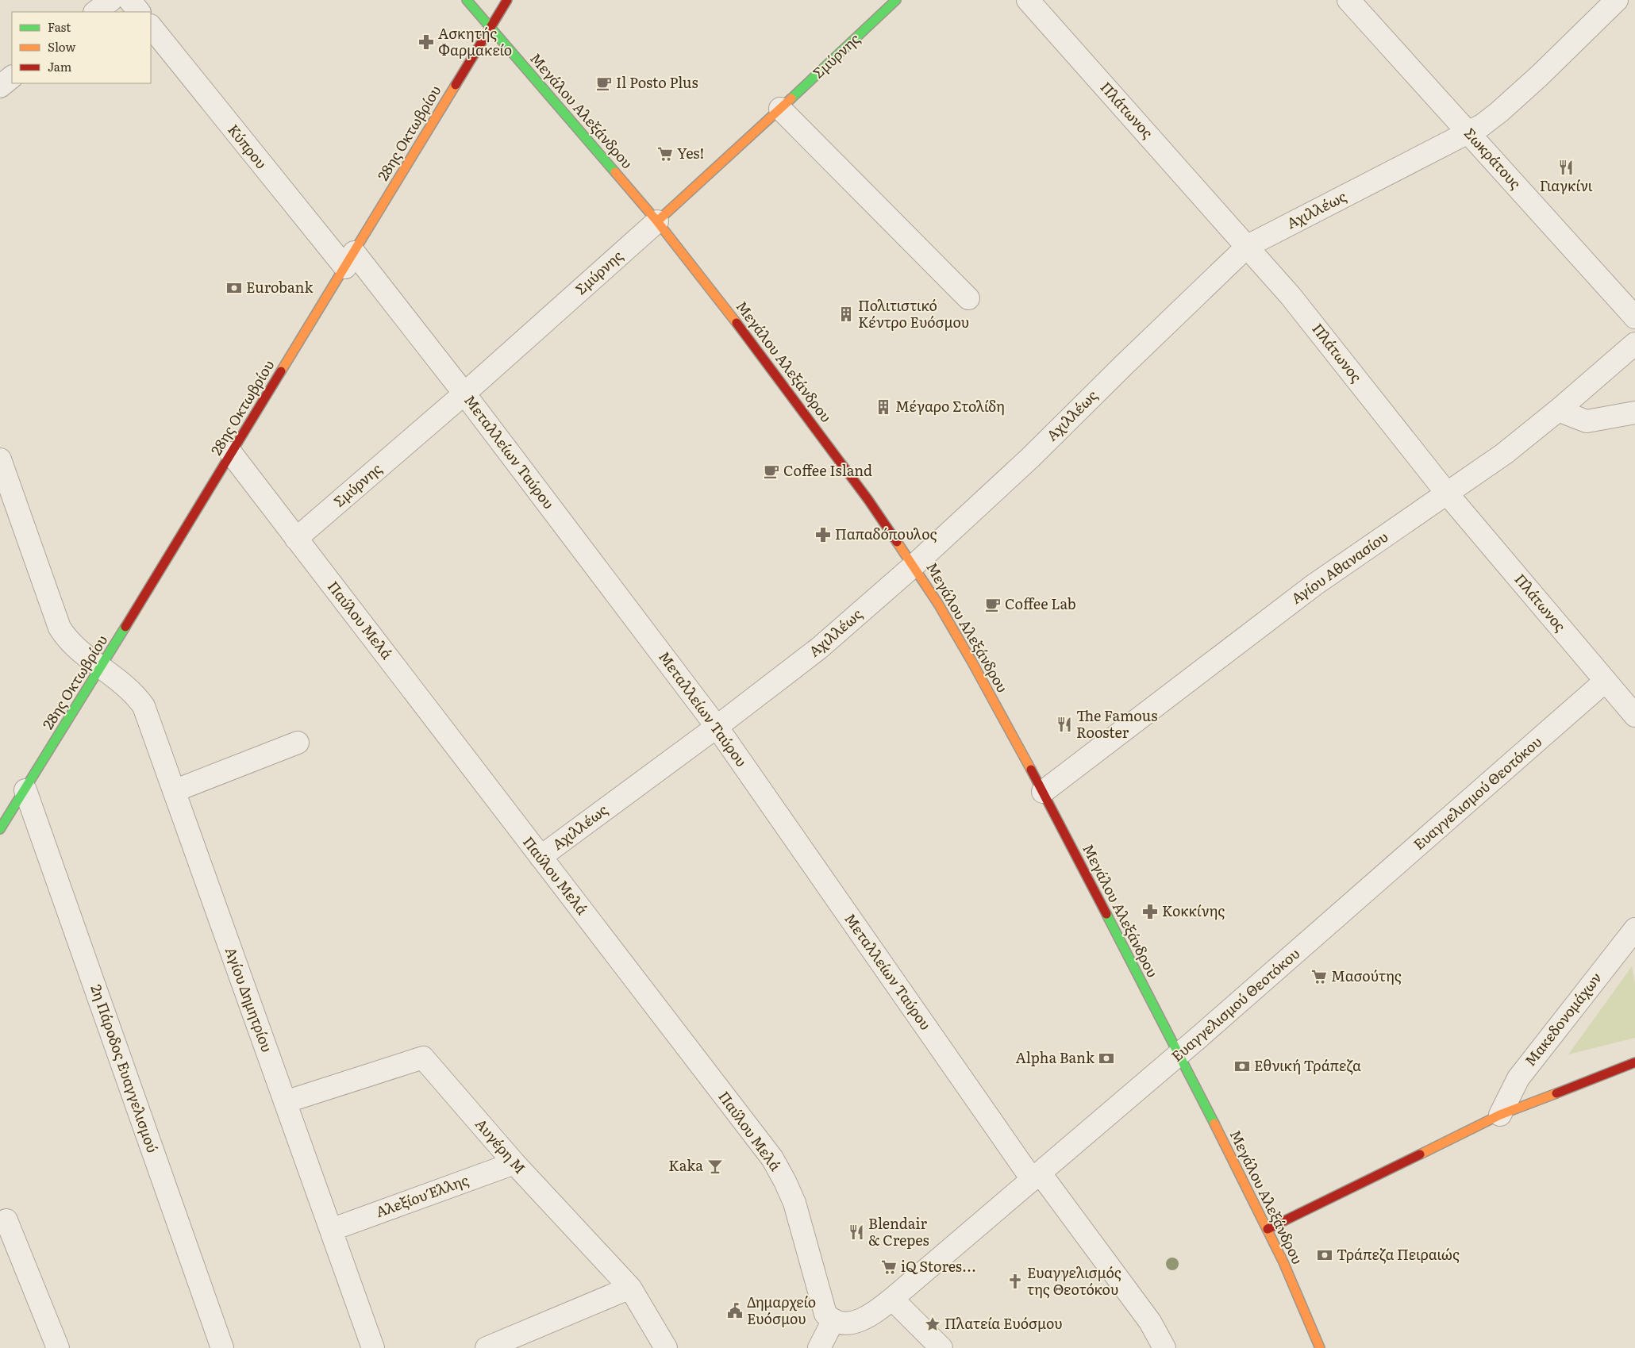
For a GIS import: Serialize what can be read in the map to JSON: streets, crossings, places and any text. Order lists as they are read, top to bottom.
{
  "streets": {
    "street": [
      "Σμύρνης",
      "Πλάτωνος",
      "Μεγάλου Αλεξάνδρου",
      "28ης Οκτωβρίου",
      "Κύπρου",
      "Σωκράτους",
      "Αχιλλέως",
      "Μεταλλείων Ταύρου",
      "Αγίου Αθανασίου",
      "Παύλου Μελά",
      "Ευαγγελισμού Θεοτόκου",
      "Αγίου Δημητρίου",
      "Μακεδονομάχων",
      "2η Πάροδος Ευαγγελισμού",
      "Αυγέρη Μ",
      "Αλεξίου Έλλης"
    ]
  },
  "crossings": [
    ["Σμύρνης", "Μεγάλου Αλεξάνδρου"],
    ["Σμύρνης", "Μεταλλείων Ταύρου"],
    ["Σμύρνης", "Παύλου Μελά"],
    ["Πλάτωνος", "Αχιλλέως"],
    ["Πλάτωνος", "Αγίου Αθανασίου"],
    ["Πλάτωνος", "Ευαγγελισμού Θεοτόκου"],
    ["Μεγάλου Αλεξάνδρου", "28ης Οκτωβρίου"],
    ["Μεγάλου Αλεξάνδρου", "Αχιλλέως"],
    ["Μεγάλου Αλεξάνδρου", "Αγίου Αθανασίου"],
    ["Μεγάλου Αλεξάνδρου", "Ευαγγελισμού Θεοτόκου"],
    ["28ης Οκτωβρίου", "Κύπρου"],
    ["28ης Οκτωβρίου", "Μεταλλείων Ταύρου"],
    ["28ης Οκτωβρίου", "Παύλου Μελά"],
    ["28ης Οκτωβρίου", "Αγίου Δημητρίου"],
    ["28ης Οκτωβρίου", "2η Πάροδος Ευαγγελισμού"],
    ["Κύπρου", "Μεταλλείων Ταύρου"],
    ["Σωκράτους", "Αχιλλέως"],
    ["Αχιλλέως", "Μεταλλείων Ταύρου"],
    ["Αχιλλέως", "Παύλου Μελά"],
    ["Μεταλλείων Ταύρου", "Ευαγγελισμού Θεοτόκου"],
    ["Παύλου Μελά", "Ευαγγελισμού Θεοτόκου"],
    ["Αγίου Δημητρίου", "Αυγέρη Μ"],
    ["Αγίου Δημητρίου", "Αλεξίου Έλλης"],
    ["Αυγέρη Μ", "Αλεξίου Έλλης"]
  ],
  "places": {
    "pharmacy": ["Ασκητής Φαρμακείο", "Παπαδόπουλος", "Κοκκίνης"],
    "cafe": ["Il Posto Plus", "Coffee Island", "Coffee Lab"],
    "supermarket": ["Yes!", "Μασούτης", "iQ Stores..."],
    "restaurant": ["Γιαγκίνι", "The Famous Rooster", "Blendair & Crepes"],
    "bank": [
      "Eurobank",
      "Alpha Bank",
      "Εθνική Τράπεζα",
      "Τράπεζα Πειραιώς"
    ],
    "building": ["Πολιτιστικό Κέντρο Ευόσμου", "Μέγαρο Στολίδη"],
    "bar": ["Kaka"],
    "church": ["Ευαγγελισμός της Θεοτόκου"],
    "public building": ["Δημαρχείο Ευόσμου"],
    "place": ["Πλατεία Ευόσμου"]
  },
  "legend": ["Fast", "Slow", "Jam"]
}
